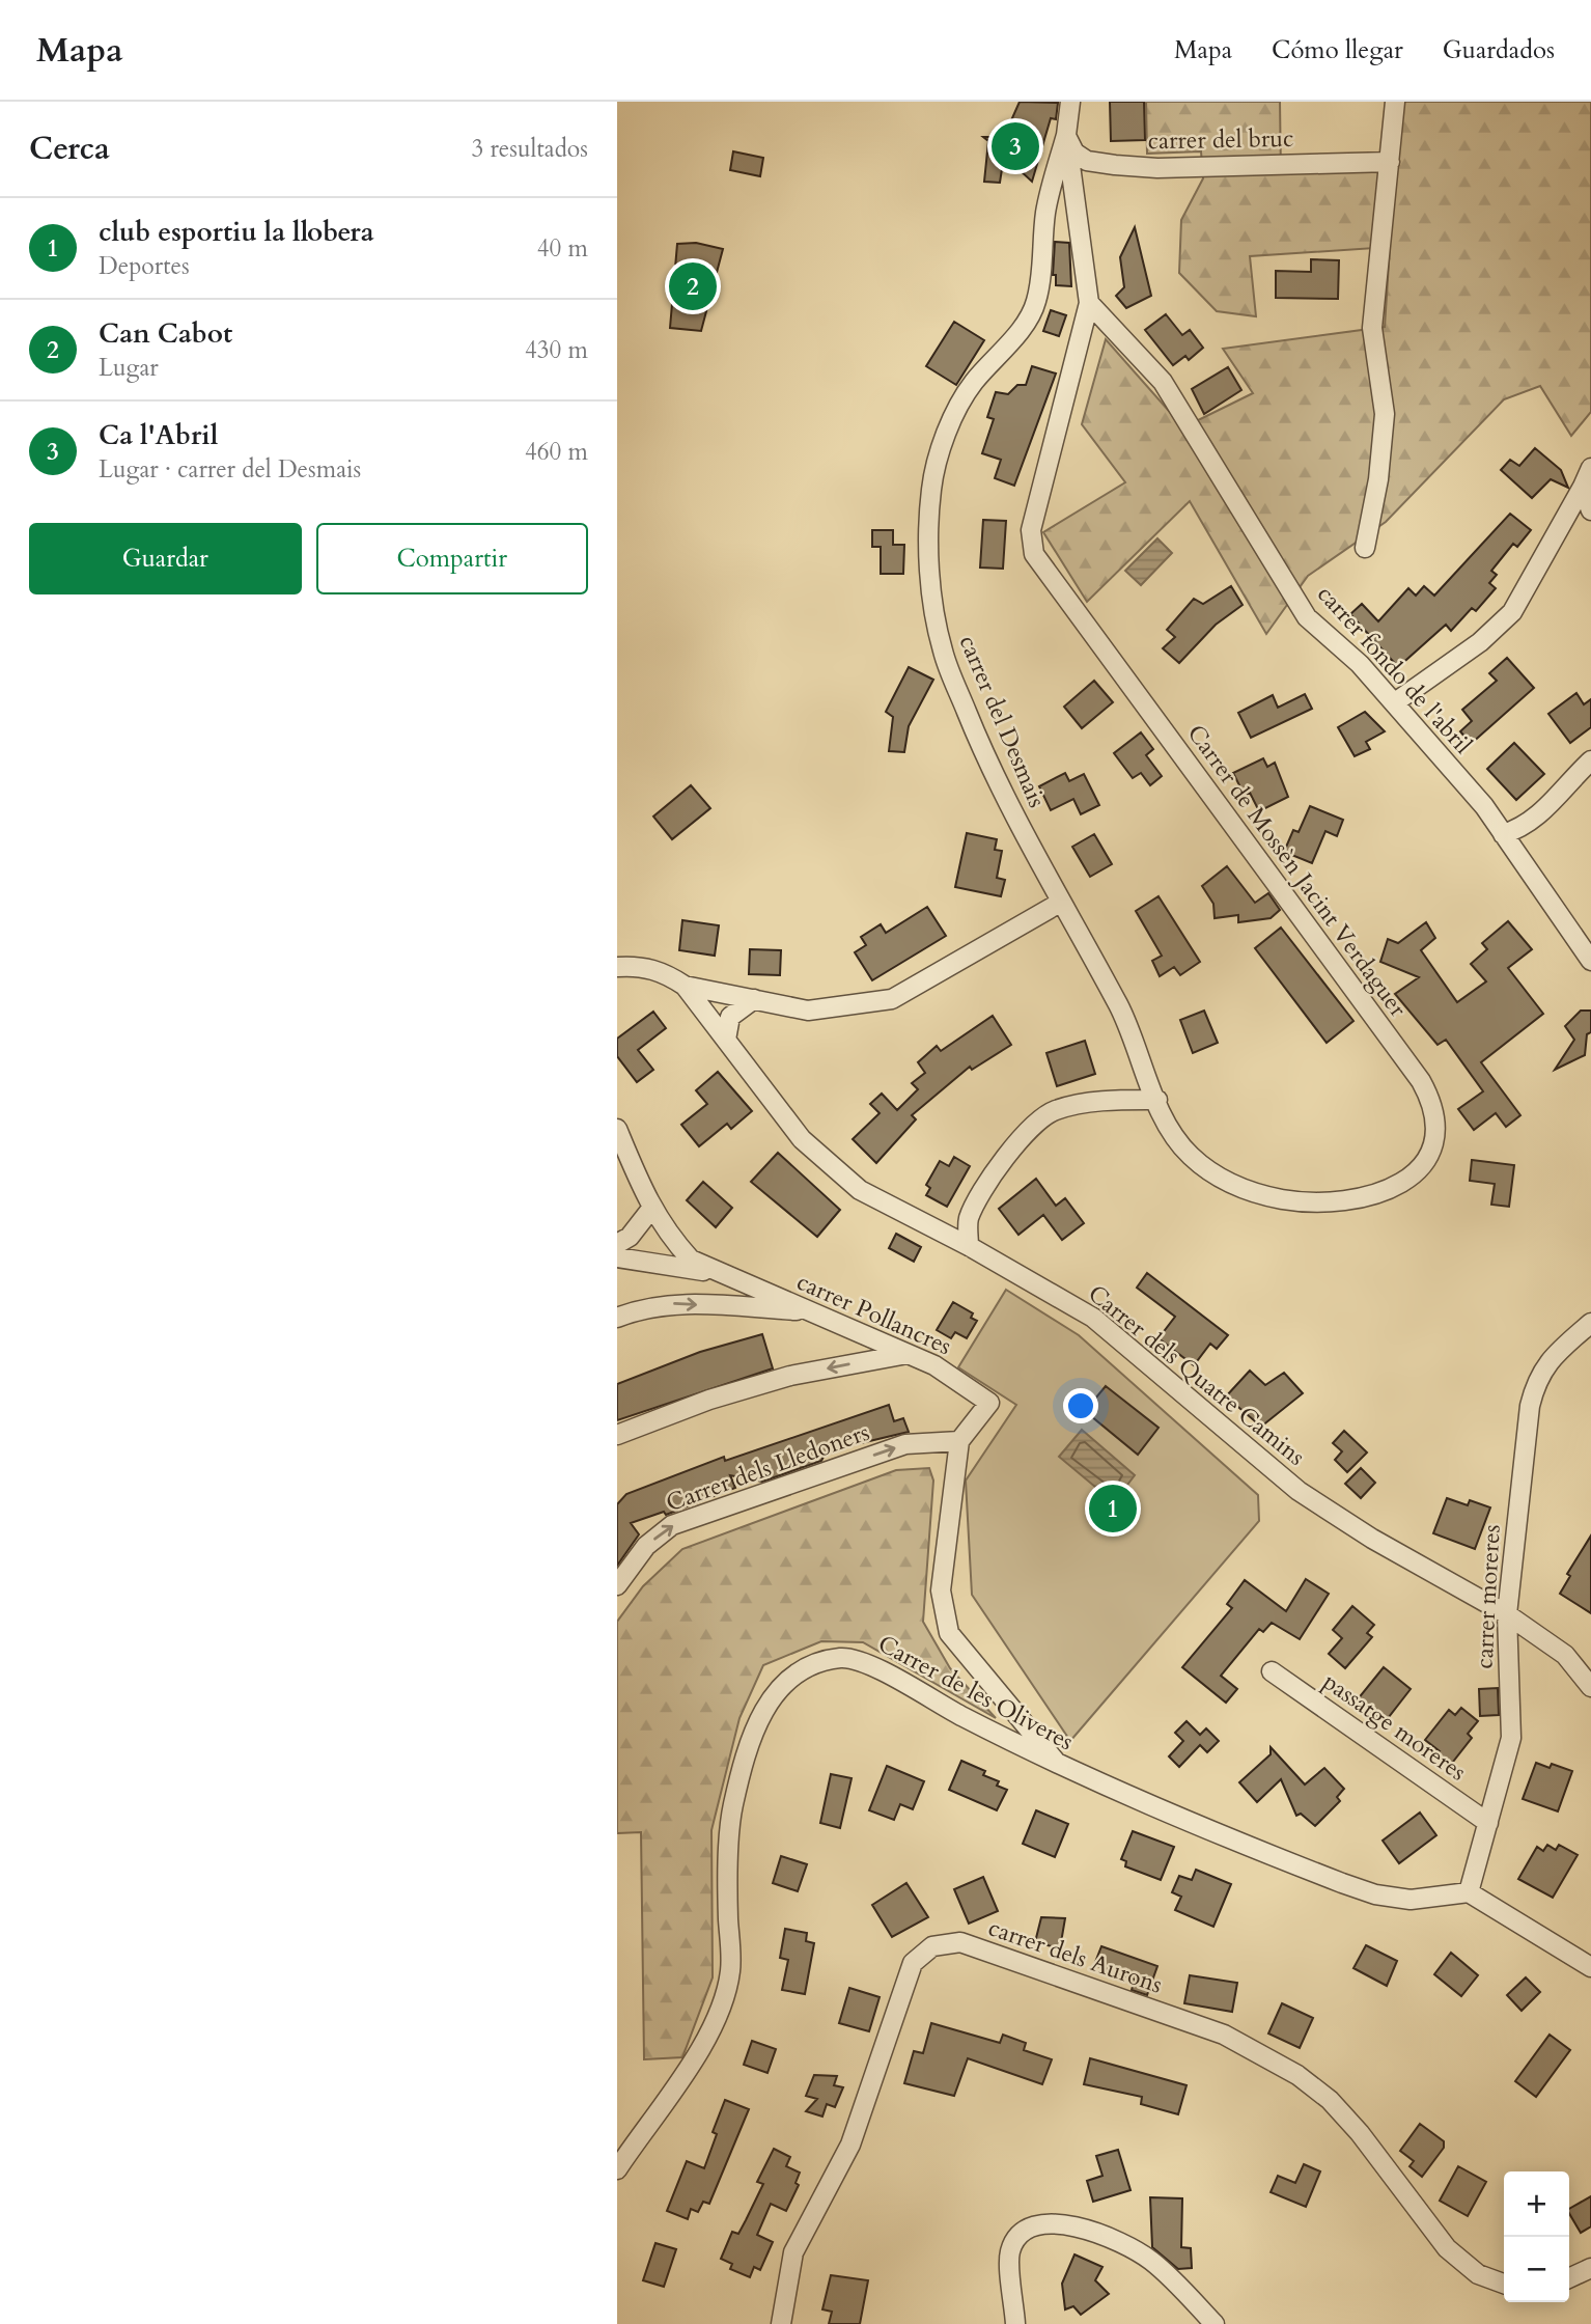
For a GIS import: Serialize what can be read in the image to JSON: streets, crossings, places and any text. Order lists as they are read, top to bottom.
{
  "streets": {
    "street": [
      "carrer del bruc",
      "carrer fondo de l'abril",
      "carrer del Desmais",
      "Carrer de Mossèn Jacint Verdaguer",
      "carrer Pollancres",
      "Carrer dels Quatre Camins",
      "Carrer dels Lledoners",
      "carrer moreres",
      "Carrer de les Oliveres",
      "passatge moreres",
      "carrer dels Aurons"
    ]
  },
  "crossings": [
    ["carrer del bruc", "carrer del Desmais"],
    ["carrer del bruc", "Carrer de Mossèn Jacint Verdaguer"],
    ["carrer fondo de l'abril", "Carrer de Mossèn Jacint Verdaguer"],
    ["carrer del Desmais", "Carrer de Mossèn Jacint Verdaguer"],
    ["carrer Pollancres", "Carrer dels Lledoners"],
    ["Carrer dels Quatre Camins", "carrer moreres"],
    ["carrer moreres", "Carrer de les Oliveres"],
    ["carrer moreres", "passatge moreres"]
  ],
  "page": {
    "header": "Mapa",
    "nav": ["Mapa", "Cómo llegar", "Guardados"],
    "heading": ["Cerca", "3 resultados"],
    "pins": ["3", "2", "1"],
    "list": [
      {
        "mark": "1",
        "name": "club esportiu la llobera",
        "note": "Deportes",
        "value": "40 m"
      },
      {
        "mark": "2",
        "name": "Can Cabot",
        "note": "Lugar",
        "value": "430 m"
      },
      {
        "mark": "3",
        "name": "Ca l'Abril",
        "note": "Lugar · carrer del Desmais",
        "value": "460 m"
      }
    ],
    "buttons": ["Guardar", "Compartir"],
    "map_buttons": ["+", "−"]
  }
}
